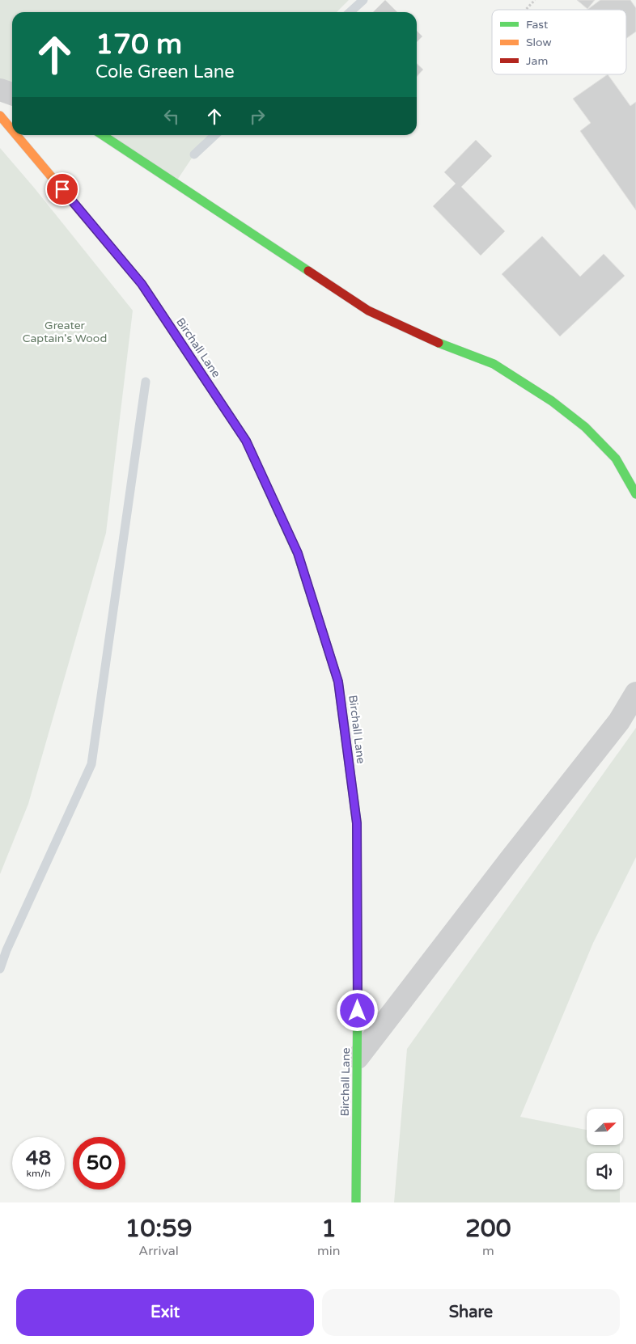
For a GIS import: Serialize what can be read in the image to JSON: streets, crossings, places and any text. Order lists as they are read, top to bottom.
{
  "streets": {
    "main road": ["Birchall Lane"]
  },
  "parks": ["Greater Captain's Wood"],
  "legend": ["Fast", "Slow", "Jam"],
  "north": "top right",
  "page": {
    "turn": ["170 m", "Cole Green Lane"],
    "speed": "48 km/h",
    "limit": "50",
    "eta": [
      "10:59",
      "Arrival",
      "1",
      "min",
      "200",
      "m"
    ],
    "buttons": ["Exit", "Share"]
  }
}
